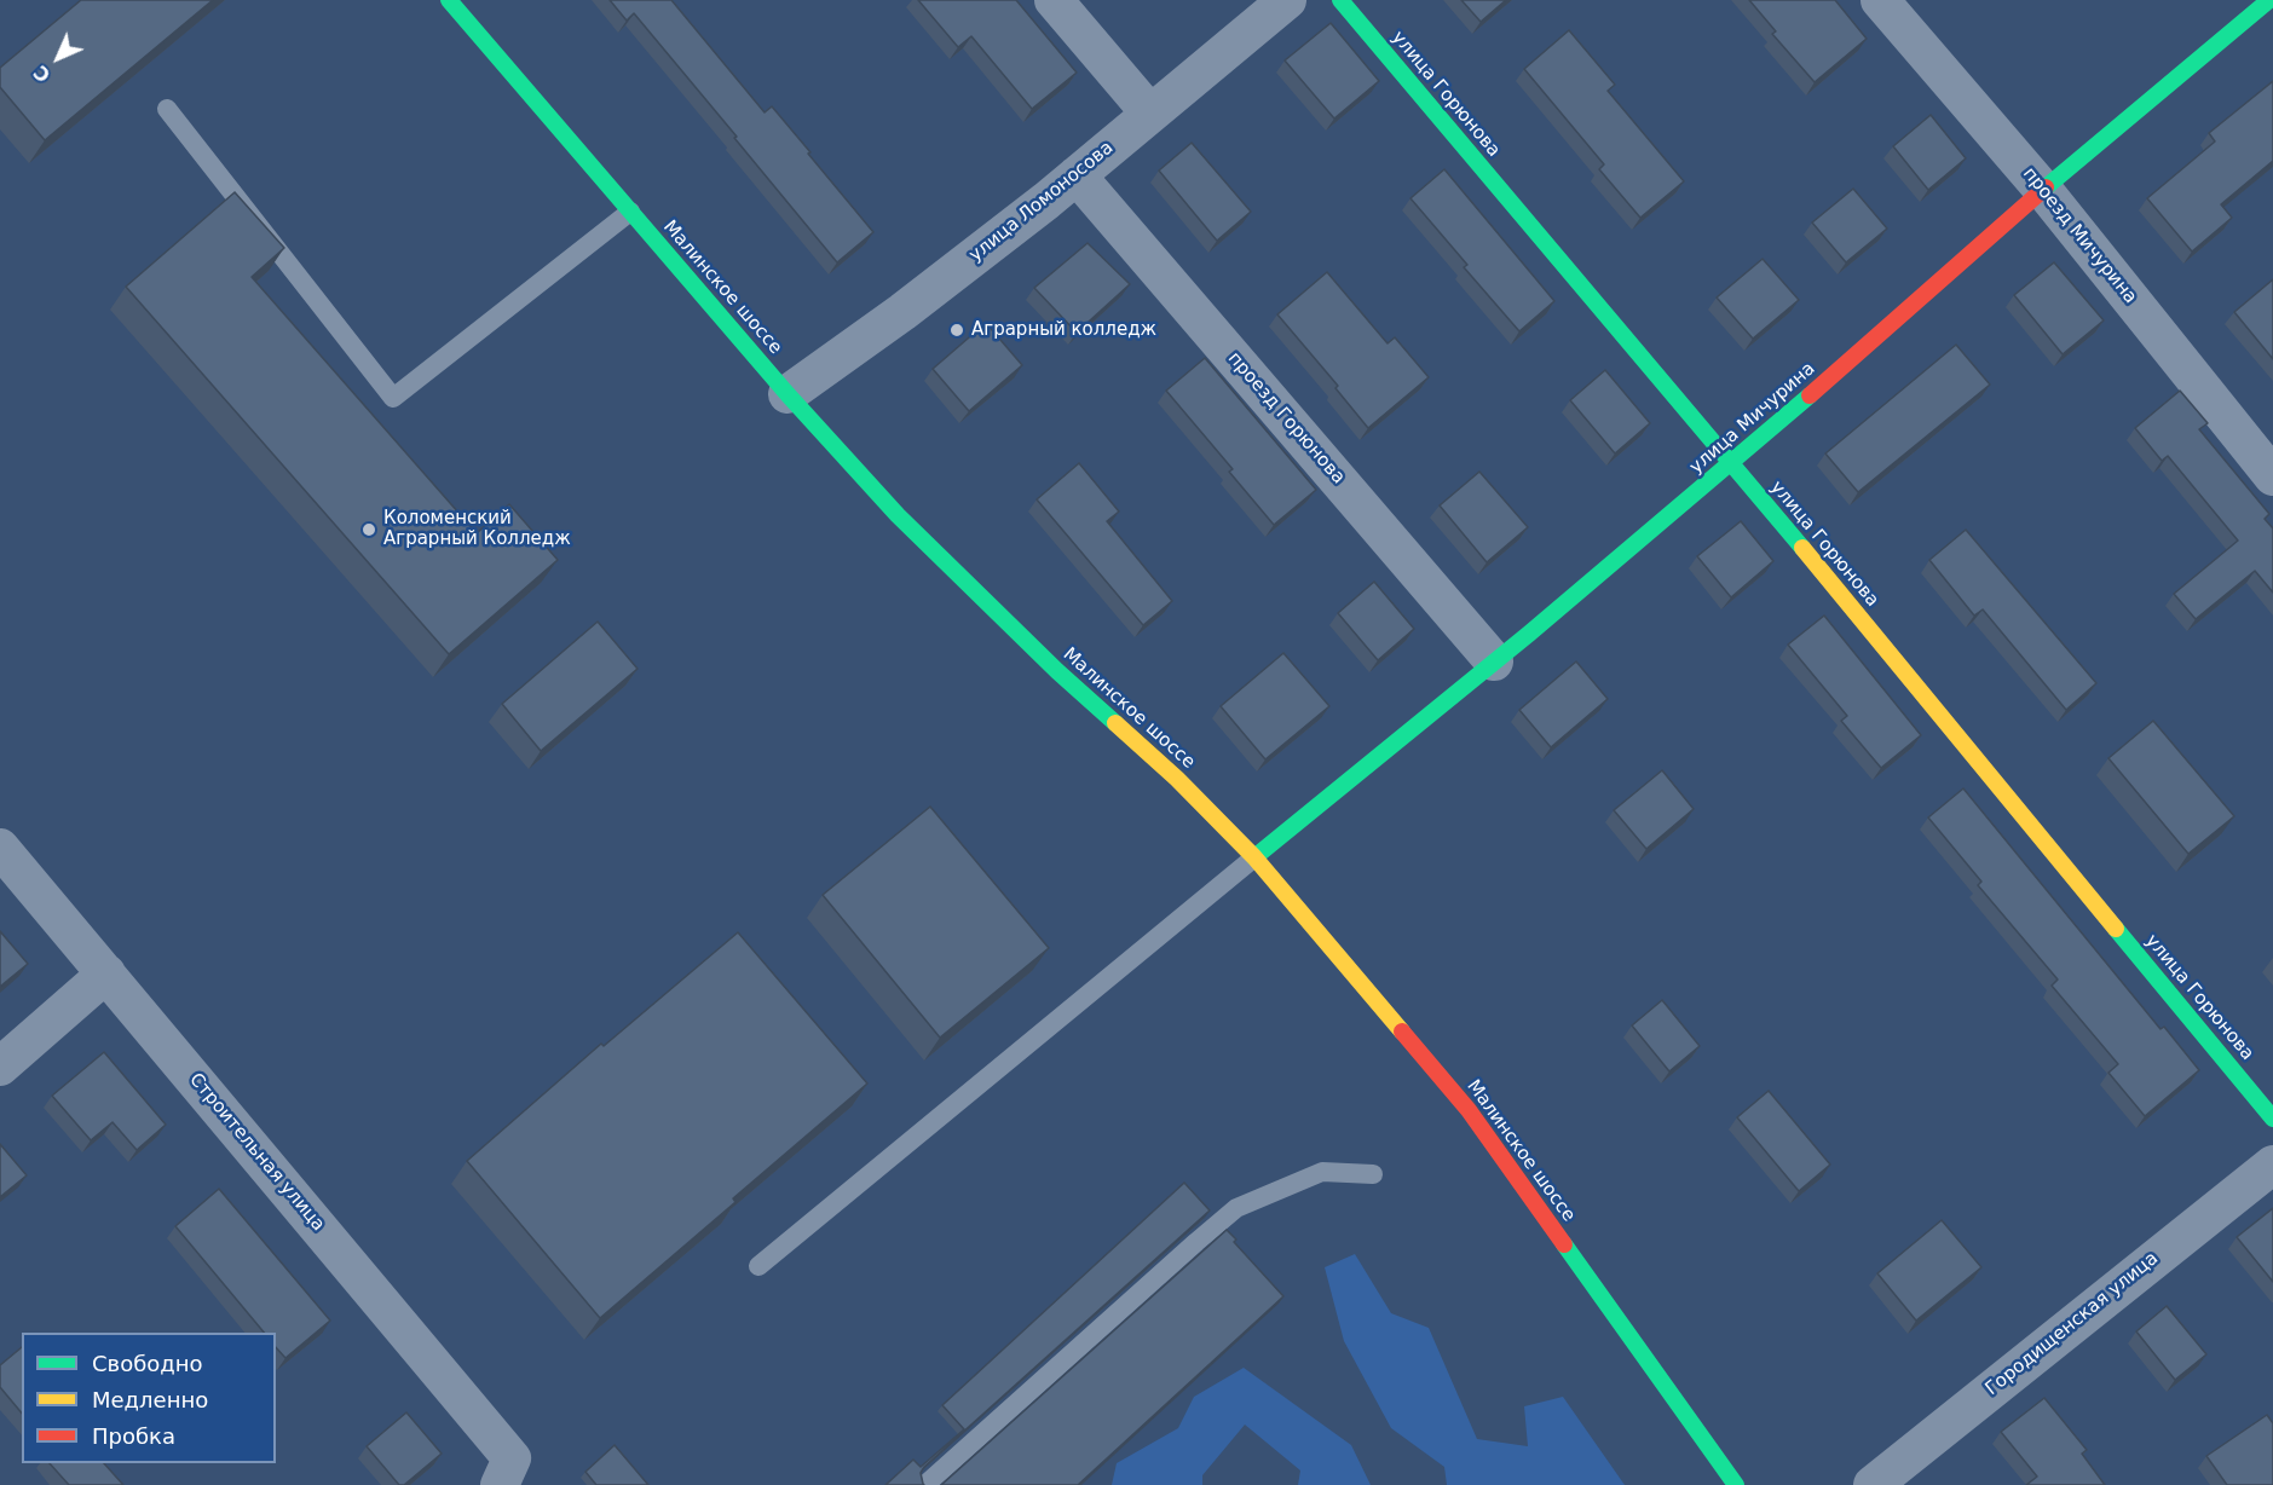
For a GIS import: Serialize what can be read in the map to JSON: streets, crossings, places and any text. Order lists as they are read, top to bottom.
{
  "streets": {
    "street": [
      "улица Горюнова",
      "улица Ломоносова",
      "проезд Мичурина",
      "Малинское шоссе",
      "проезд Горюнова",
      "улица Мичурина",
      "Строительная улица",
      "Городищенская улица"
    ]
  },
  "crossings": [
    ["улица Горюнова", "улица Мичурина"],
    ["улица Ломоносова", "Малинское шоссе"],
    ["улица Ломоносова", "проезд Горюнова"],
    ["проезд Мичурина", "улица Мичурина"],
    ["Малинское шоссе", "улица Мичурина"],
    ["проезд Горюнова", "улица Мичурина"]
  ],
  "places": ["Аграрный колледж", "Коломенский Аграрный Колледж"],
  "legend": ["Свободно", "Медленно", "Пробка"],
  "north": "bottom left"
}
